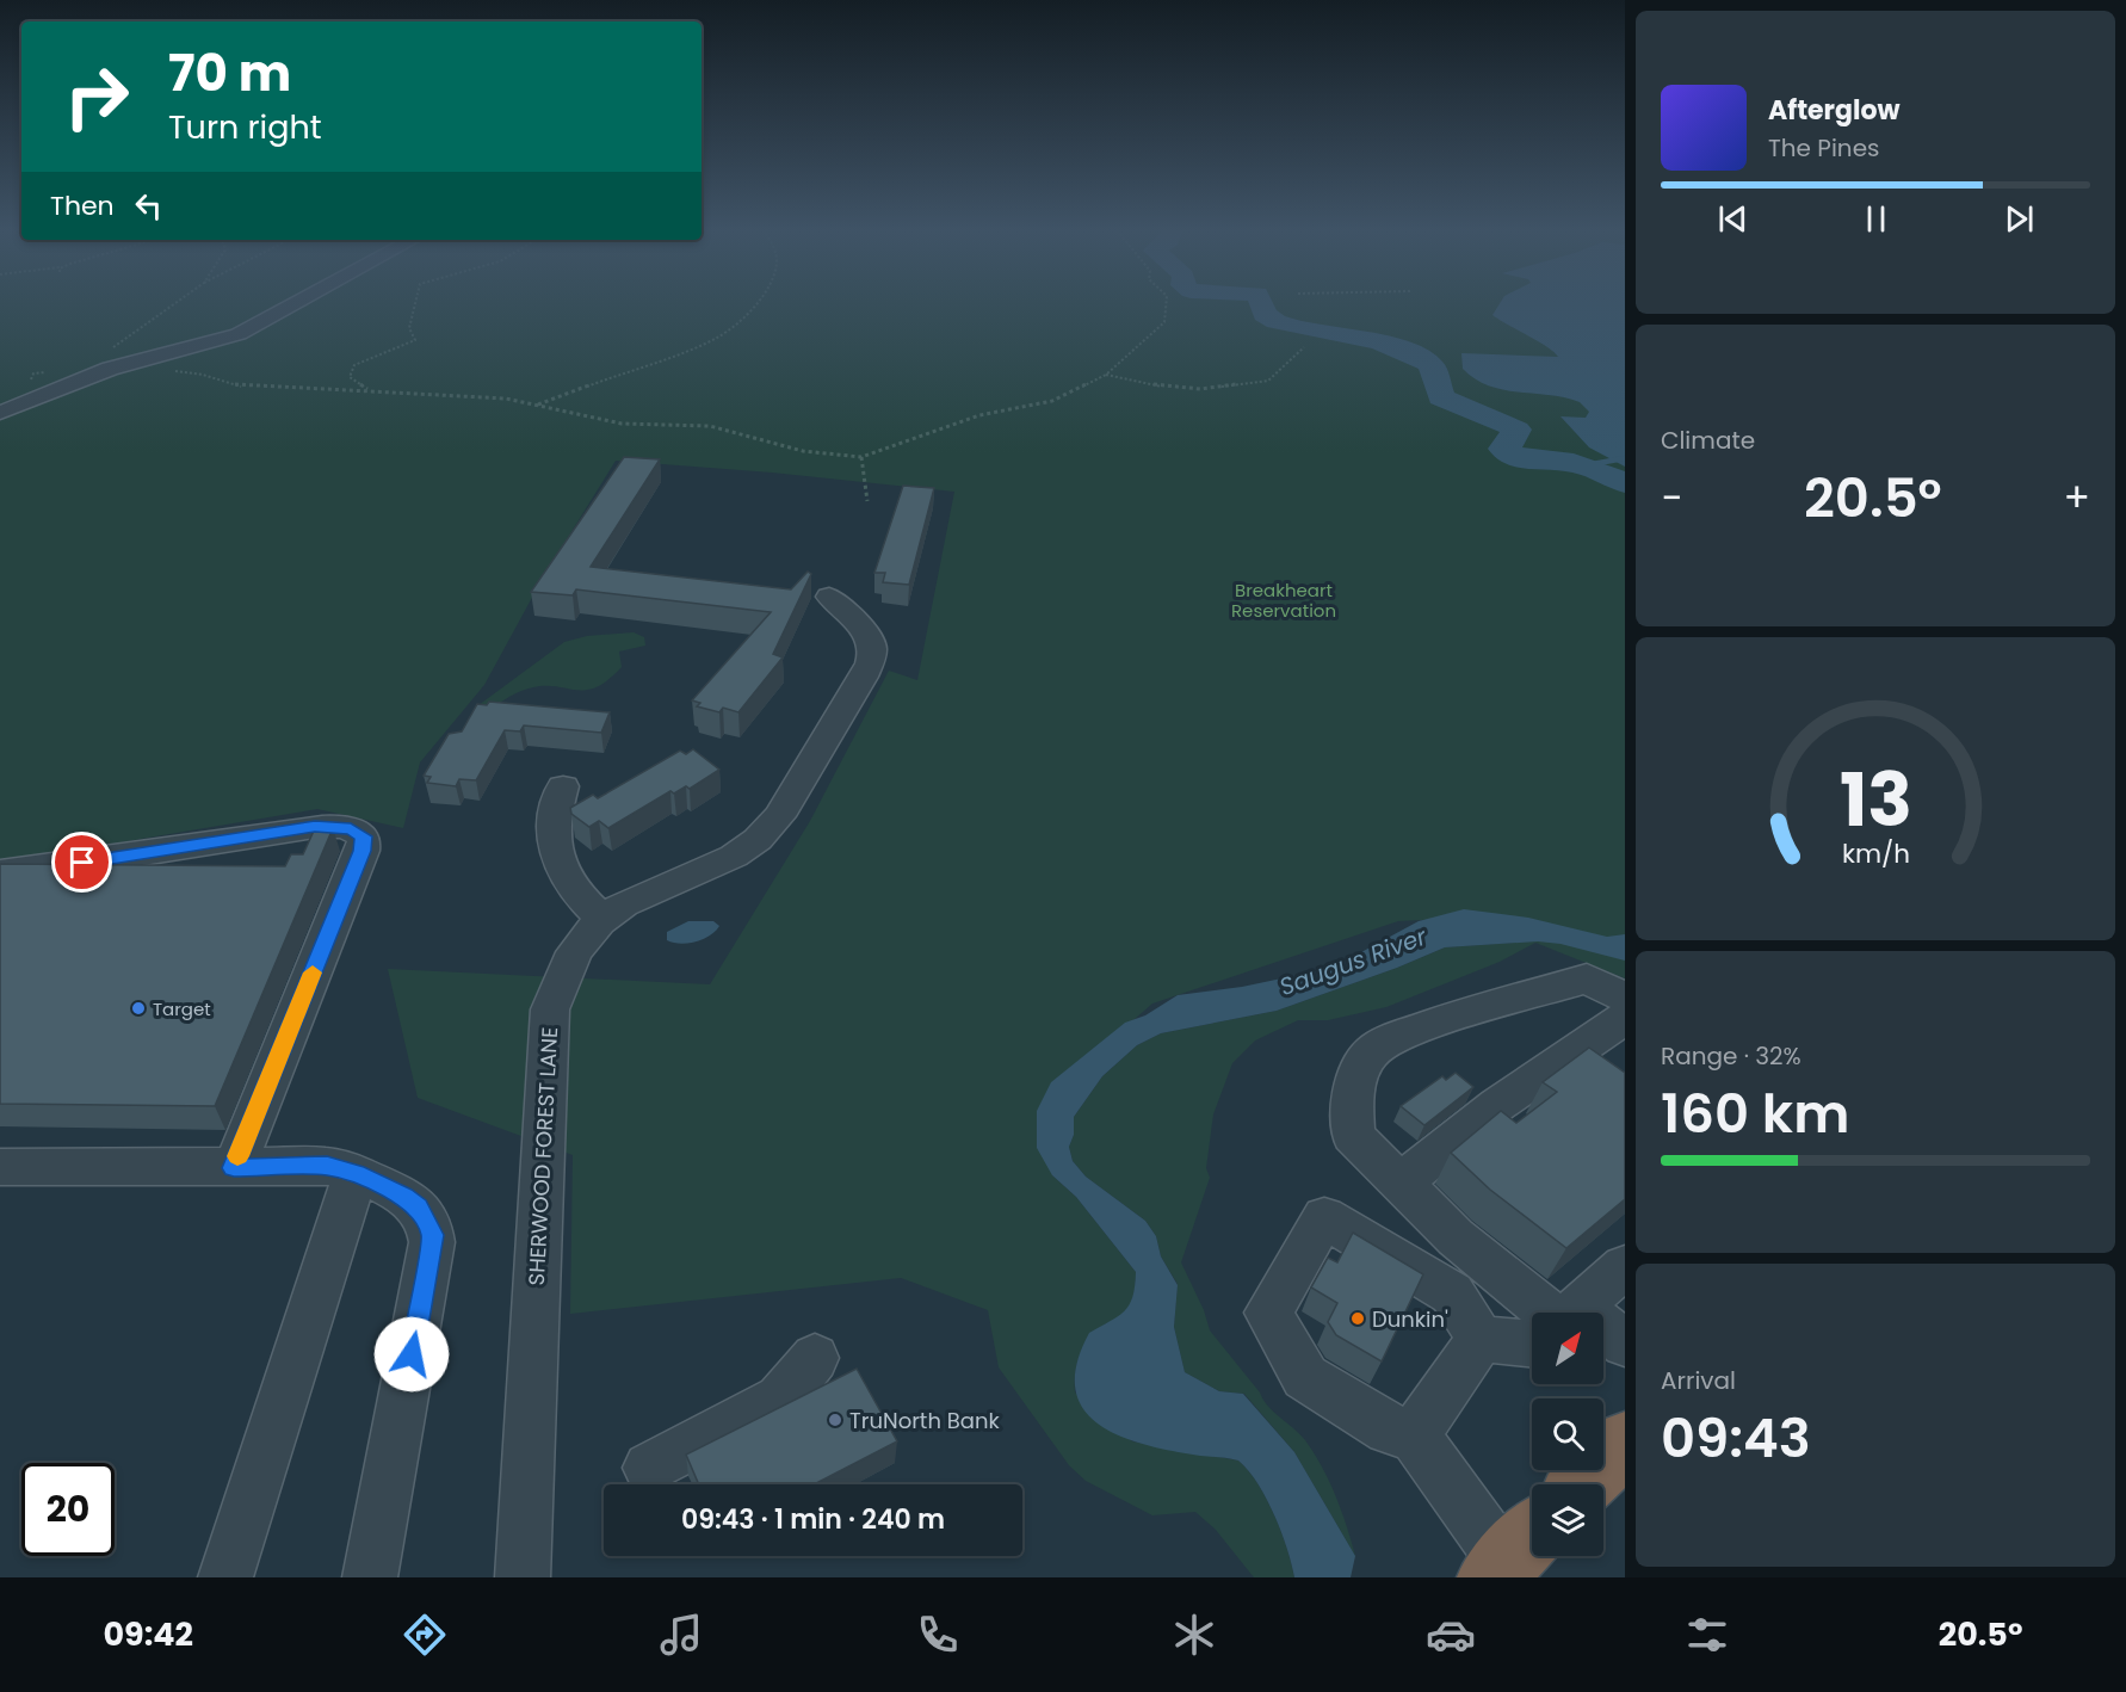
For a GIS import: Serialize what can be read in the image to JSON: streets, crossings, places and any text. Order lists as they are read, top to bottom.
{
  "streets": {
    "street": ["SHERWOOD FOREST LANE"]
  },
  "water": ["Saugus River"],
  "parks": ["Breakheart Reservation"],
  "places": ["Target", "Dunkin'", "TruNorth Bank"],
  "north": "top right",
  "page": {
    "turn": ["70 m", "Turn right"],
    "song": ["Afterglow", "The Pines"],
    "then": "Then",
    "tile": [
      "Climate",
      ["Range · 32%", "160 km"],
      ["Arrival", "09:43"]
    ],
    "heat": ["−", "20.5°", "+"],
    "limit": "20",
    "trip": "09:43 · 1 min · 240 m",
    "tabs": ["09:42", "20.5°"],
    "gauge": ["13", "km/h"]
  }
}
